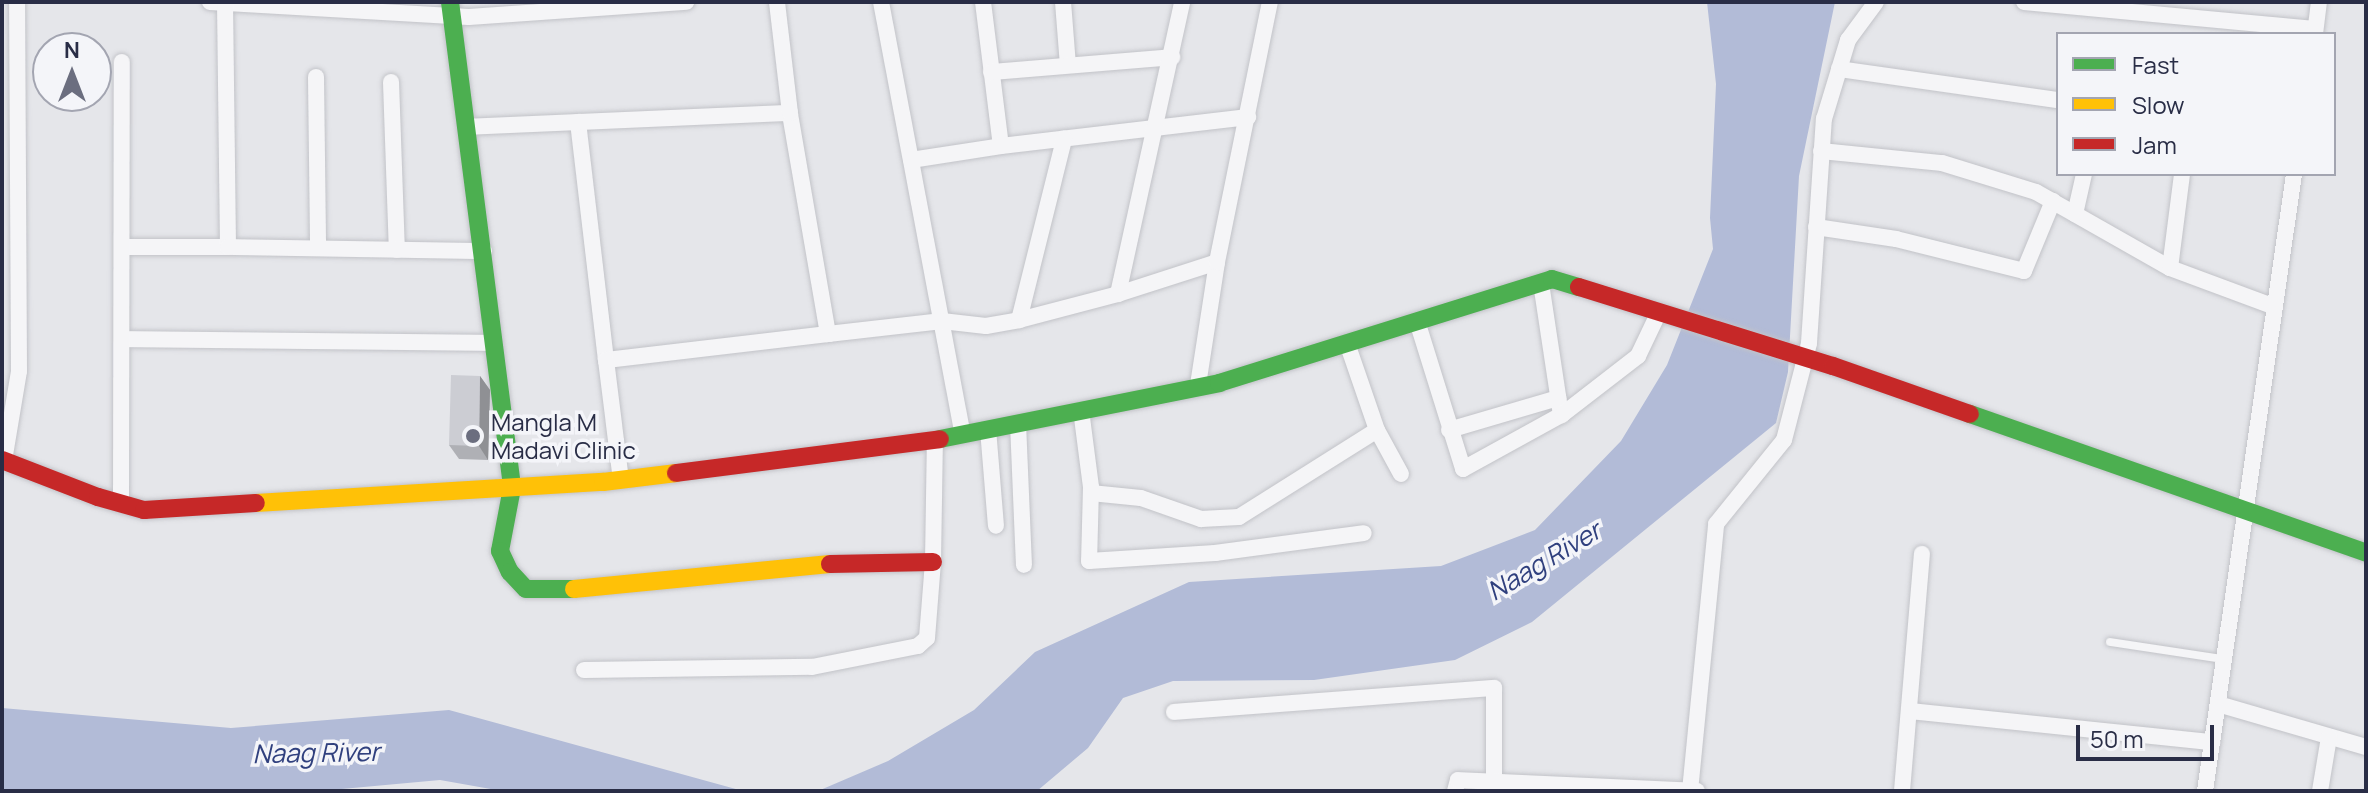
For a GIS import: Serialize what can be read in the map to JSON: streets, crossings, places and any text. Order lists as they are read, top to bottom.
{
  "water": ["Naag River"],
  "places": ["Mangla M Madavi Clinic"],
  "legend": ["Fast", "Slow", "Jam"],
  "scale_bar": "50 m",
  "north": "top"
}
